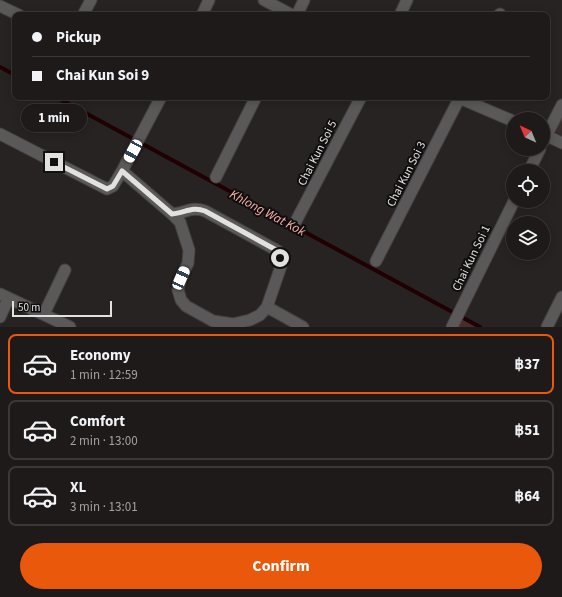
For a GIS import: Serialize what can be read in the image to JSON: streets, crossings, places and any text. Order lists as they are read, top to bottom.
{
  "streets": {
    "street": ["Chai Kun Soi 5", "Chai Kun Soi 3", "Chai Kun Soi 1"]
  },
  "water": ["Khlong Wat Kok"],
  "scale_bar": "50 m",
  "north": "top left",
  "page": {
    "banner": ["Pickup", "Chai Kun Soi 9"],
    "bubble": "1 min",
    "scale": "50 m",
    "list": [
      {
        "name": "Economy",
        "note": "1 min · 12:59",
        "value": "฿37"
      },
      {
        "name": "Comfort",
        "note": "2 min · 13:00",
        "value": "฿51"
      },
      {
        "name": "XL",
        "note": "3 min · 13:01",
        "value": "฿64"
      }
    ],
    "buttons": "Confirm"
  }
}
